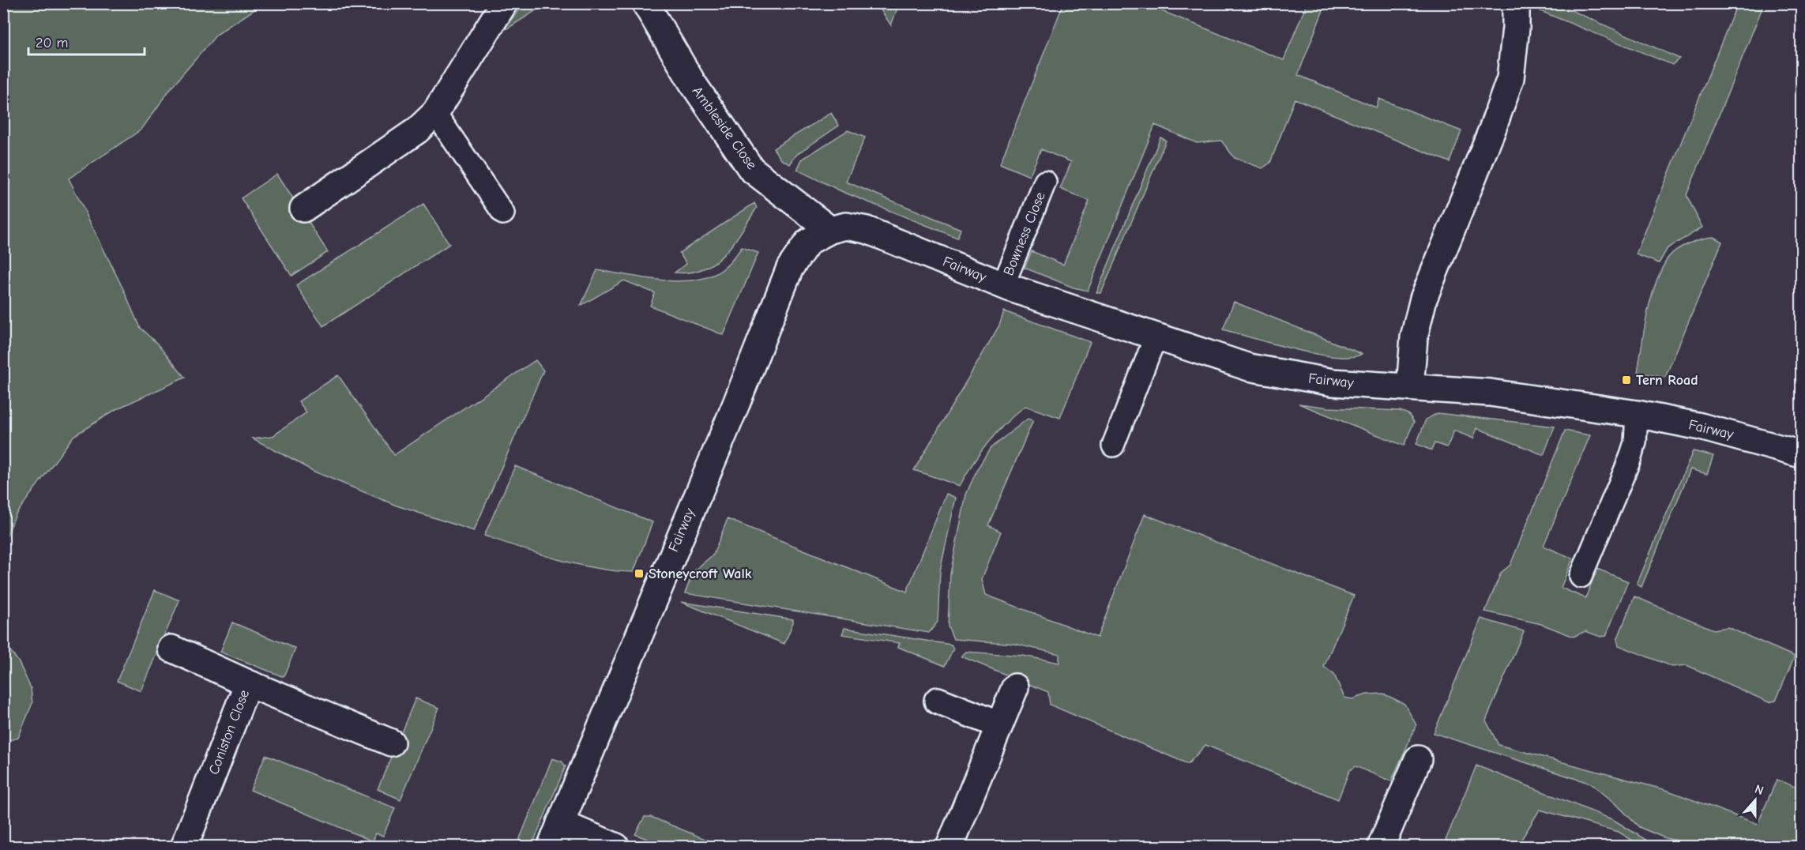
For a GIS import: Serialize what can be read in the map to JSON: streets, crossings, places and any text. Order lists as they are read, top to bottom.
{
  "streets": {
    "street": ["Ambleside Close", "Fairway", "Coniston Close"],
    "lane": ["Bowness Close"]
  },
  "crossings": [
    ["Ambleside Close", "Fairway"],
    ["Bowness Close", "Fairway"]
  ],
  "places": {
    "transit": ["Tern Road", "Stoneycroft Walk"]
  },
  "scale_bar": "20 m",
  "north": "top"
}
